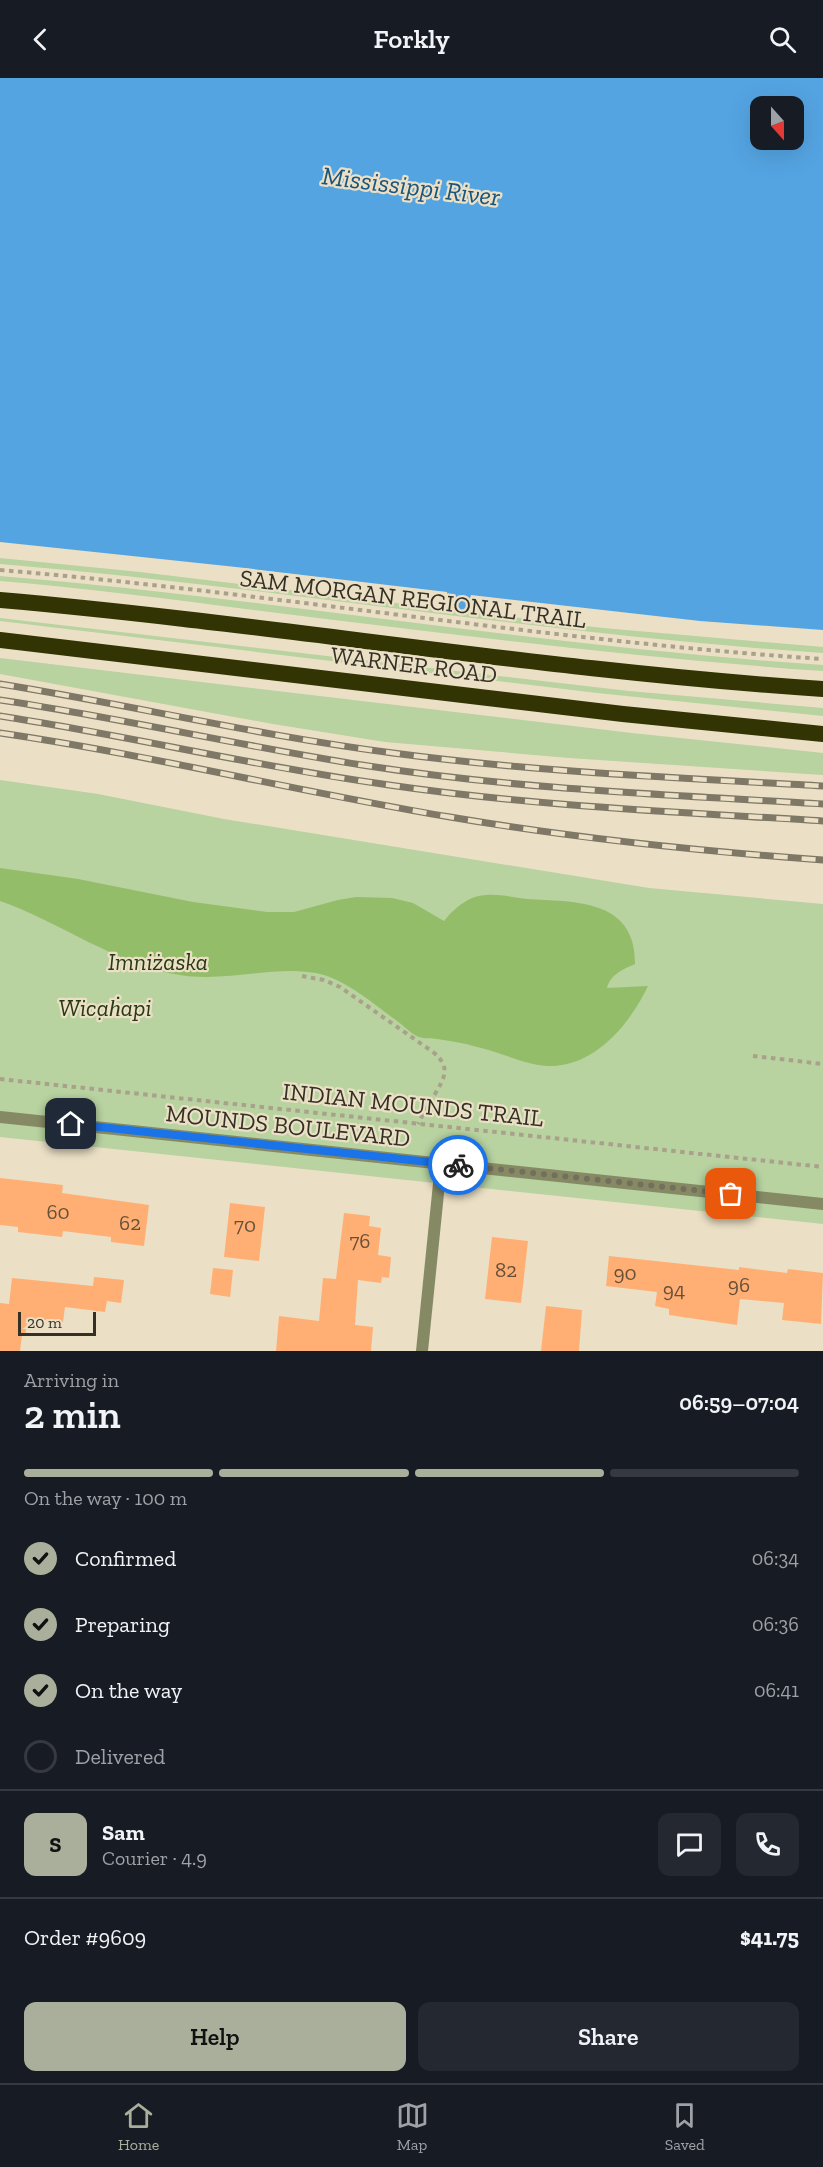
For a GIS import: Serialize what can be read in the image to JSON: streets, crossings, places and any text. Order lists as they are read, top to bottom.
{
  "streets": {
    "highway": ["WARNER ROAD"],
    "street": ["MOUNDS BOULEVARD"],
    "path": ["SAM MORGAN REGIONAL TRAIL", "INDIAN MOUNDS TRAIL"]
  },
  "water": ["Mississippi River"],
  "parks": ["Imniżaska", "Wic̣aḣapi"],
  "house_numbers": [
    "60",
    "62",
    "70",
    "76",
    "82",
    "90",
    "96",
    "94"
  ],
  "scale_bar": "20 m",
  "north": "bottom",
  "page": {
    "header": "Forkly",
    "scale": "20 m",
    "heading": ["2 min", "Arriving in", "06:59–07:04"],
    "panel": [
      "Sam",
      "Courier · 4.9",
      "Order #9609",
      "$41.75"
    ],
    "bar": "On the way · 100 m",
    "list": [
      ["Confirmed", "06:34"],
      ["Preparing", "06:36"],
      ["On the way", "06:41"],
      "Delivered"
    ],
    "round": "S",
    "buttons": ["Help", "Share"],
    "tabs": ["Home", "Map", "Saved"]
  }
}
